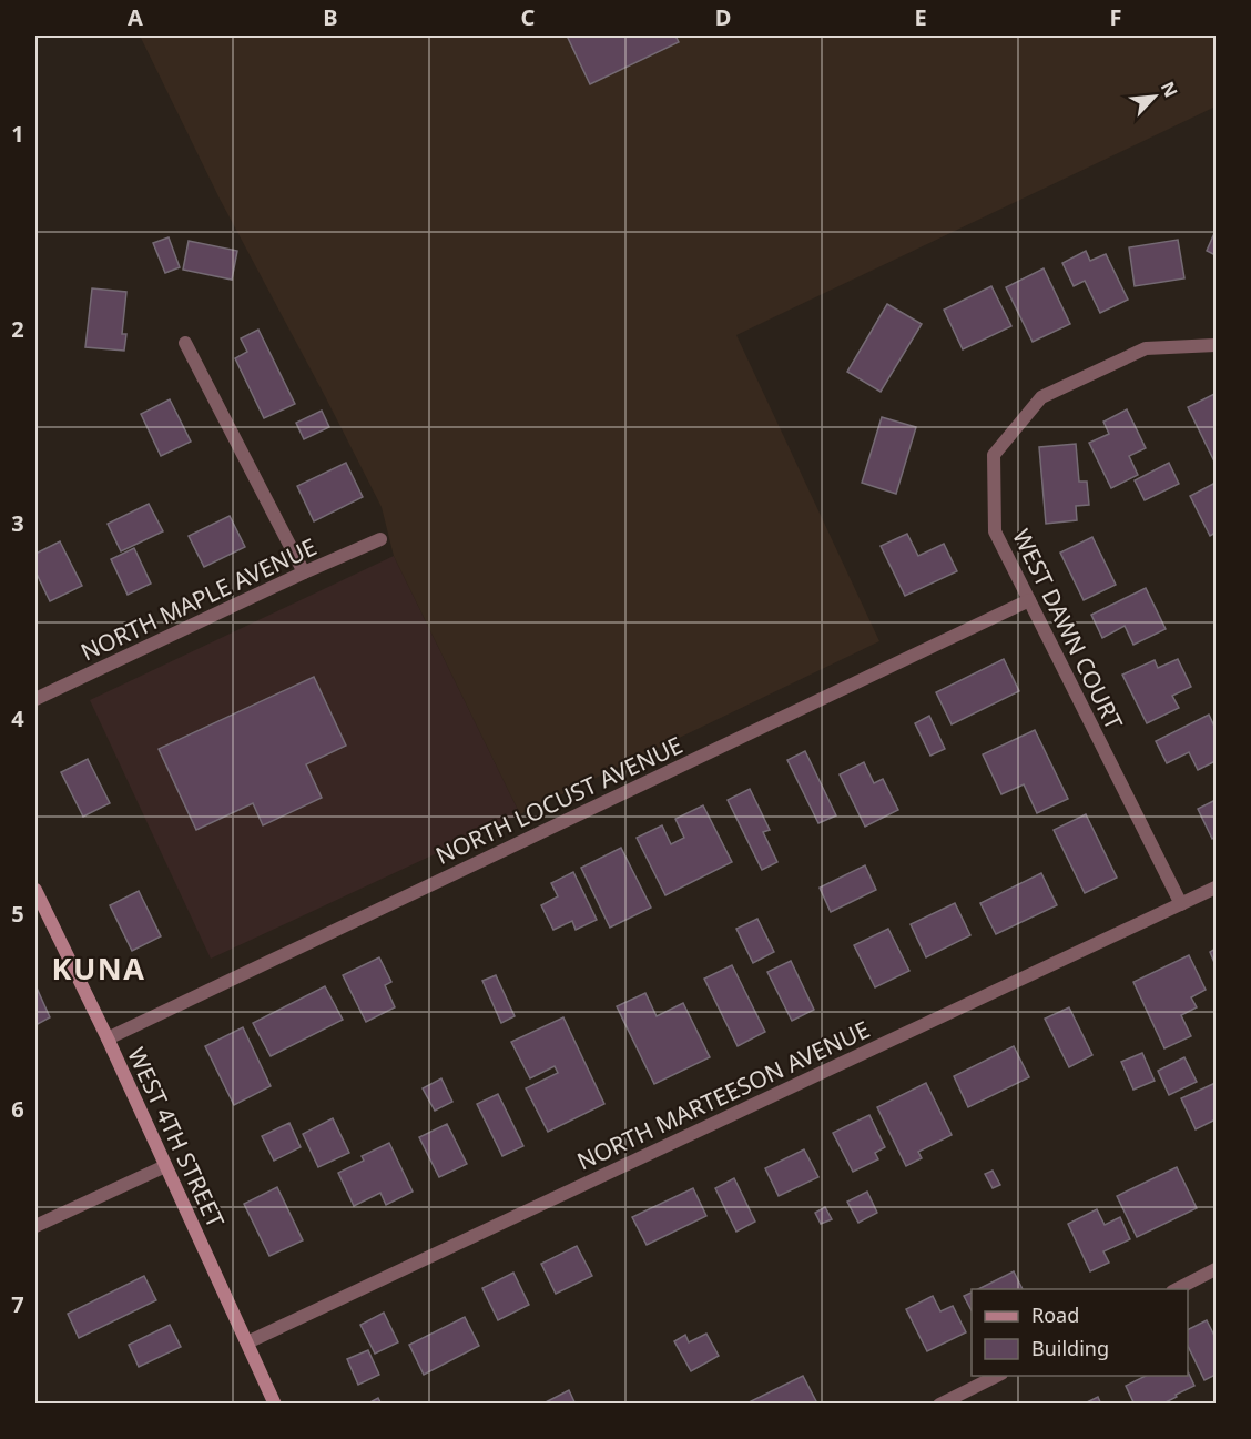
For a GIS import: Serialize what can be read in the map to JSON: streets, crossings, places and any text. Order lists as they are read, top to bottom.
{
  "streets": {
    "main road": ["WEST 4TH STREET"],
    "street": [
      "NORTH MAPLE AVENUE",
      "WEST DAWN COURT",
      "NORTH LOCUST AVENUE",
      "NORTH MARTEESON AVENUE"
    ]
  },
  "crossings": [
    ["WEST DAWN COURT", "NORTH LOCUST AVENUE"],
    ["WEST DAWN COURT", "NORTH MARTEESON AVENUE"],
    ["NORTH LOCUST AVENUE", "WEST 4TH STREET"],
    ["NORTH MARTEESON AVENUE", "WEST 4TH STREET"]
  ],
  "districts": ["KUNA"],
  "legend": ["Road", "Building"],
  "north": "top right",
  "grid": {
    "columns": [
      "A",
      "B",
      "C",
      "D",
      "E",
      "F"
    ],
    "rows": [
      "1",
      "2",
      "3",
      "4",
      "5",
      "6",
      "7"
    ]
  }
}
